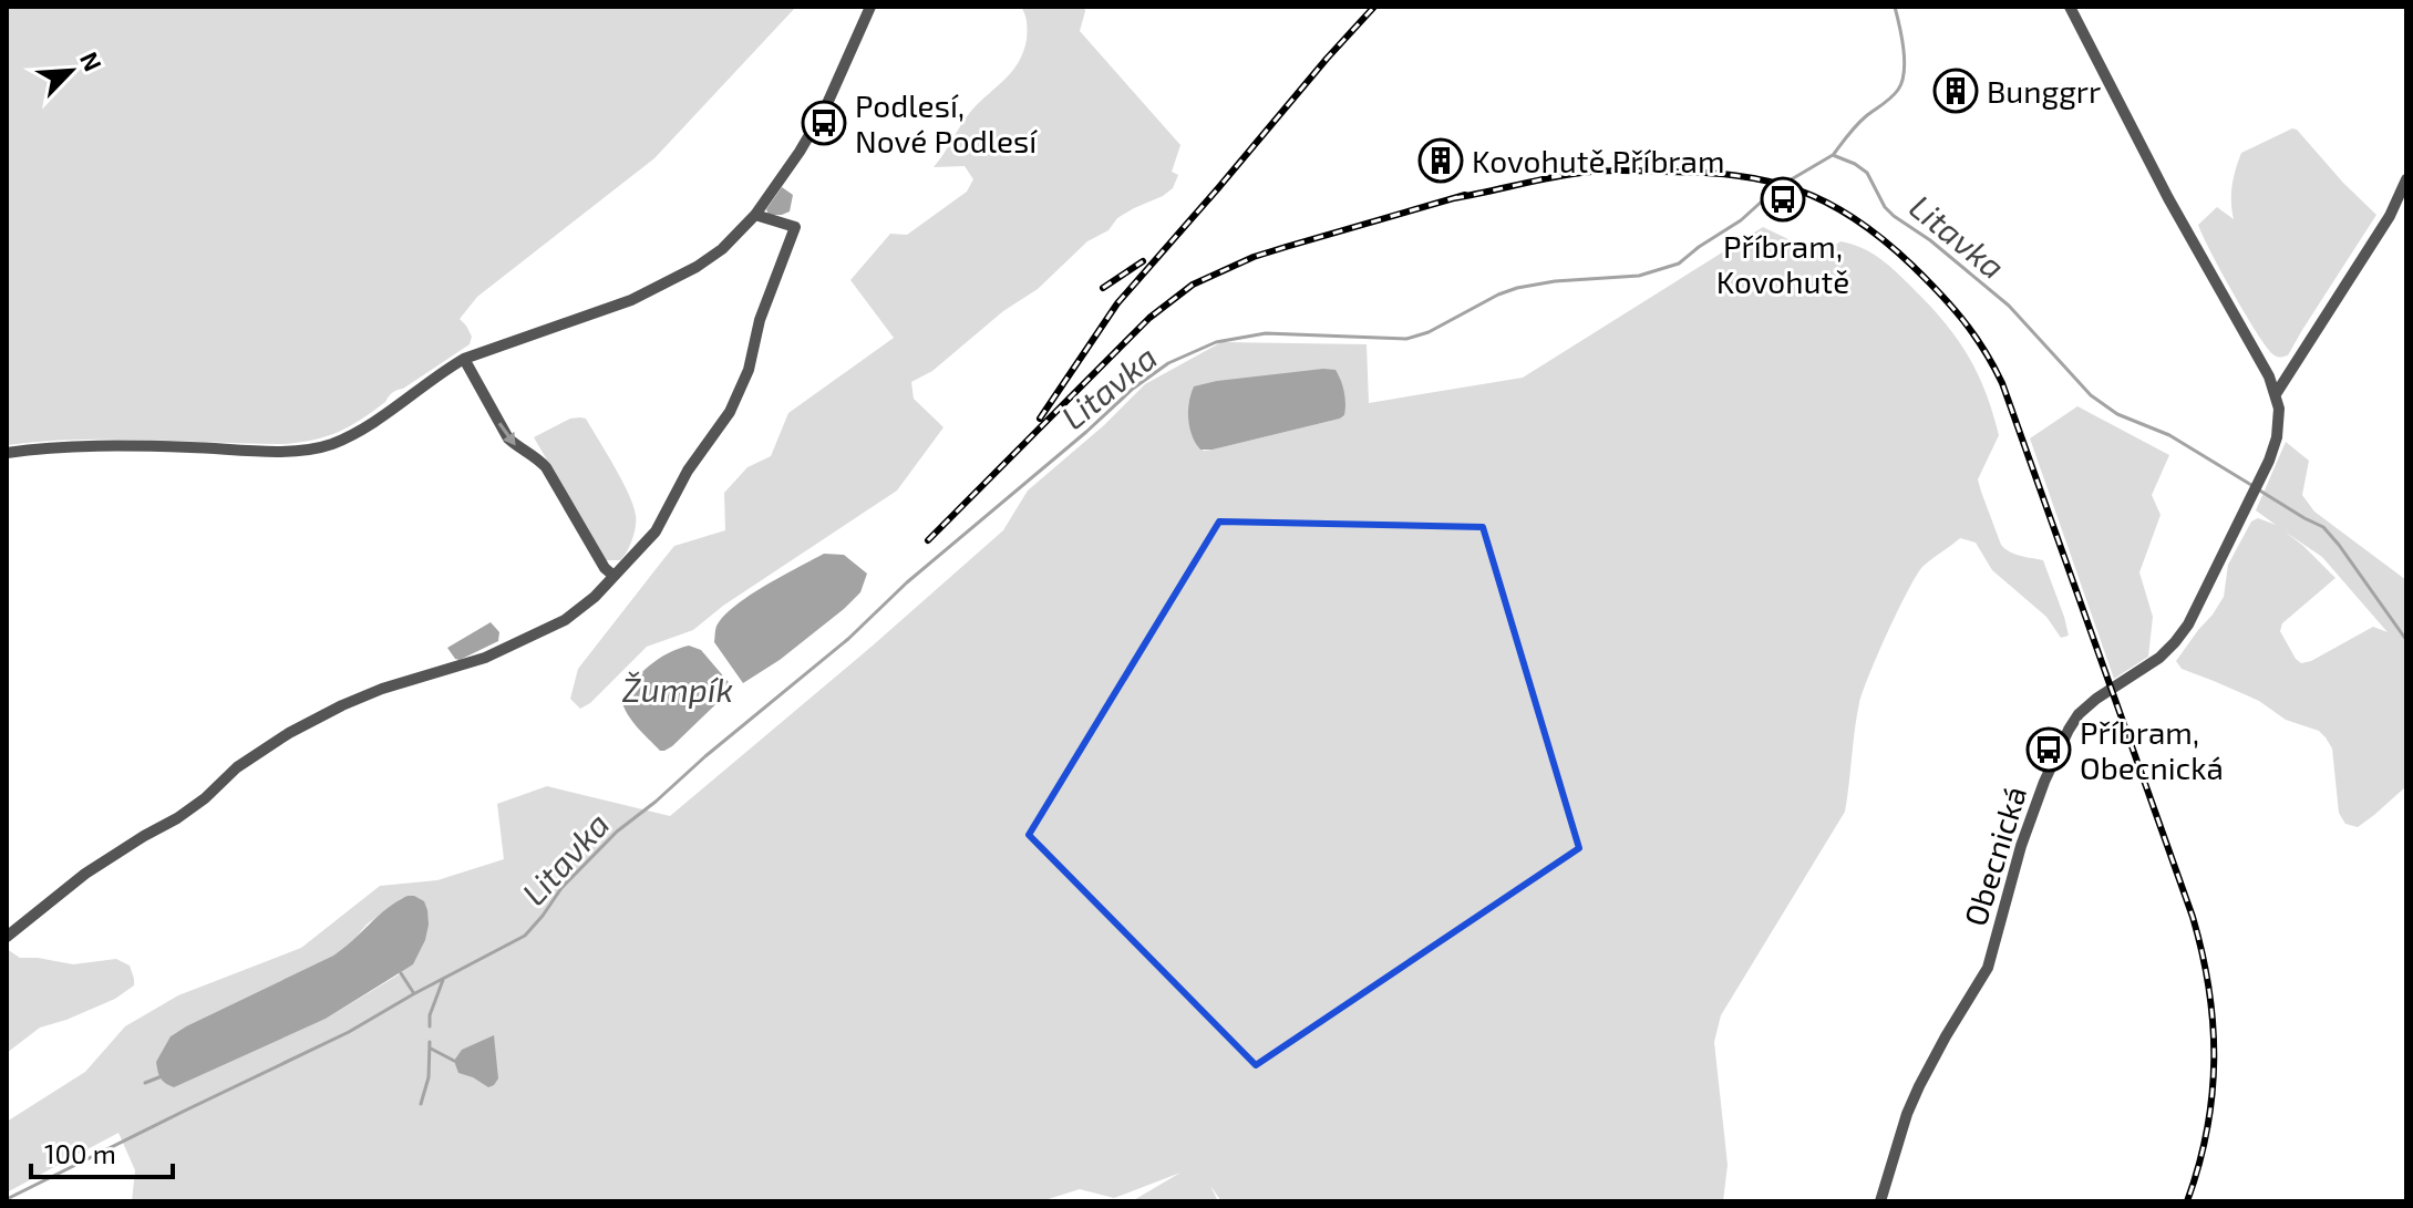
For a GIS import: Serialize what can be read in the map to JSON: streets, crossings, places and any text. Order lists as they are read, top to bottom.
{
  "streets": {
    "street": ["Obecnická"]
  },
  "water": ["Litavka", "Žumpík"],
  "places": {
    "building": ["Bunggrr", "Kovohutě Příbram"],
    "bus stop": ["Podlesí, Nové Podlesí", "Příbram, Kovohutě", "Příbram, Obecnická"]
  },
  "scale_bar": "100 m",
  "north": "top right"
}
